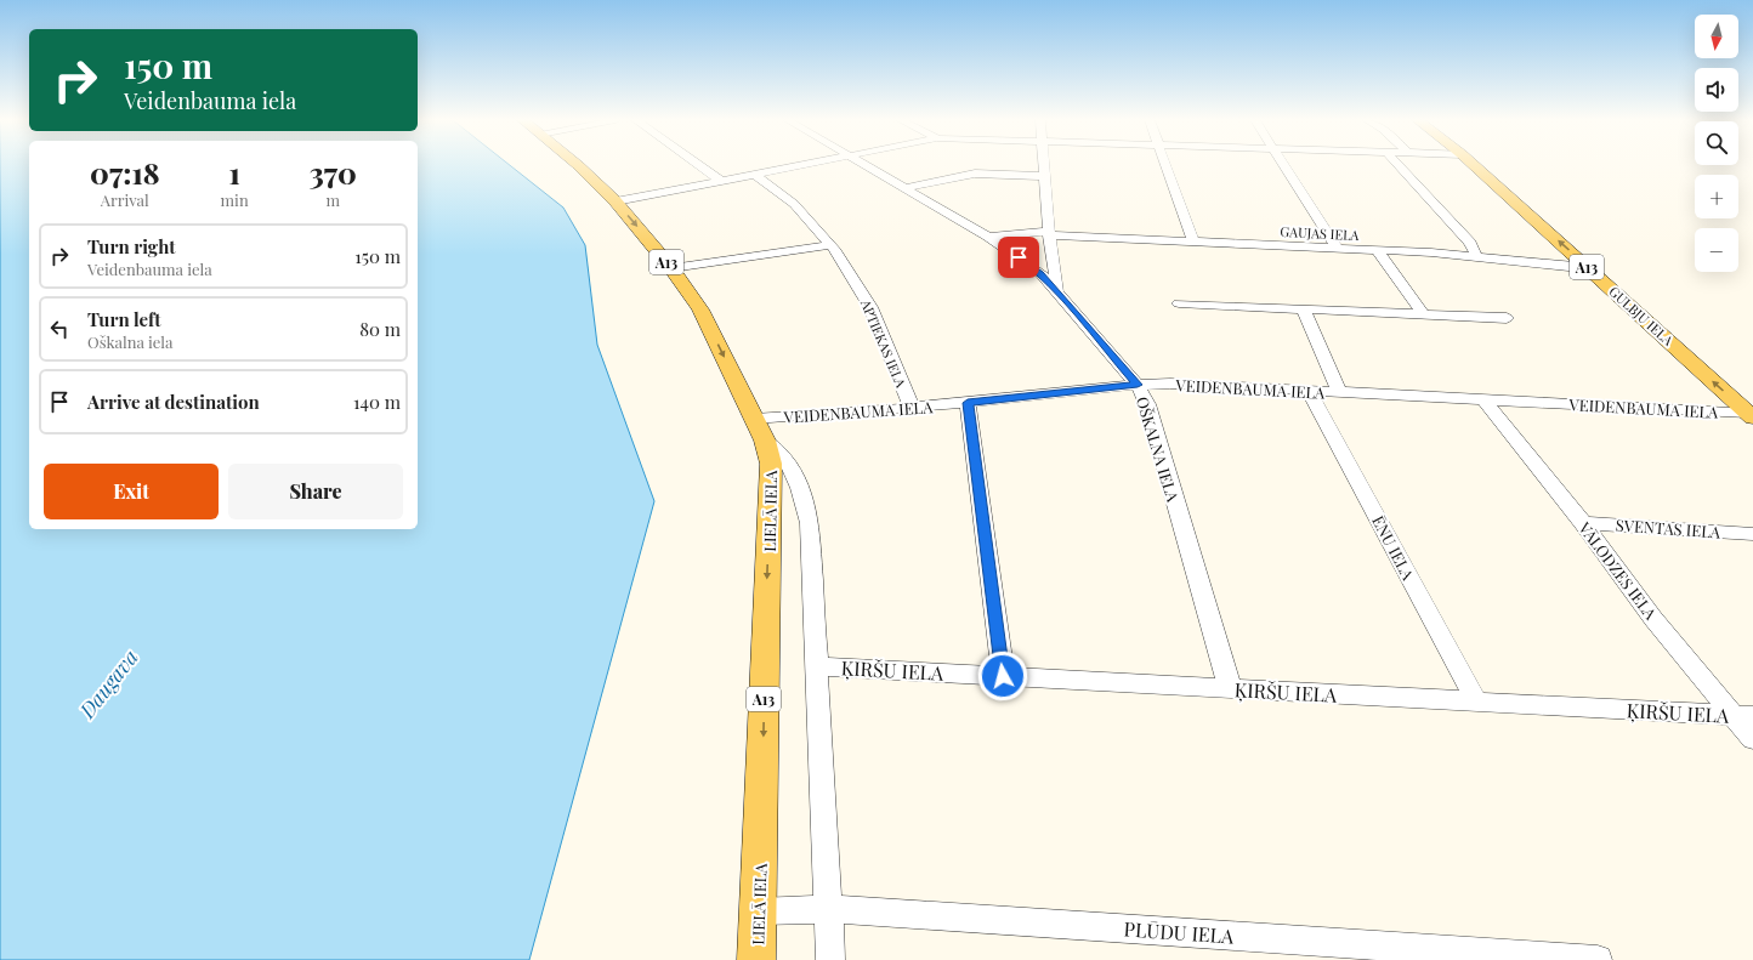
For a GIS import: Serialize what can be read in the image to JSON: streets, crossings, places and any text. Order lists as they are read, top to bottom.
{
  "streets": {
    "main road": ["A13", "GULBJU IELA", "LIELĀ IELA"],
    "street": [
      "GAUJAS IELA",
      "APTIEKAS IELA",
      "VEIDENBAUMA IELA",
      "OŠKALNA IELA",
      "SVENTAS IELA",
      "ĒNU IELA",
      "VĀLODZES IELA",
      "ĶIRŠU IELA",
      "PLŪDU IELA"
    ]
  },
  "crossings": [
    ["GAUJAS IELA", "GULBJU IELA"],
    ["GAUJAS IELA", "OŠKALNA IELA"],
    ["GULBJU IELA", "VEIDENBAUMA IELA"],
    ["APTIEKAS IELA", "VEIDENBAUMA IELA"],
    ["VEIDENBAUMA IELA", "OŠKALNA IELA"],
    ["VEIDENBAUMA IELA", "LIELĀ IELA"],
    ["VEIDENBAUMA IELA", "ĒNU IELA"],
    ["VEIDENBAUMA IELA", "VĀLODZES IELA"],
    ["OŠKALNA IELA", "ĶIRŠU IELA"],
    ["LIELĀ IELA", "PLŪDU IELA"],
    ["SVENTAS IELA", "VĀLODZES IELA"],
    ["ĒNU IELA", "ĶIRŠU IELA"],
    ["VĀLODZES IELA", "ĶIRŠU IELA"]
  ],
  "one_way": ["GULBJU IELA", "LIELĀ IELA"],
  "water": ["Daugava"],
  "north": "bottom",
  "page": {
    "map_buttons": ["+", "−"],
    "turn": ["150 m", "Veidenbauma iela"],
    "eta": [
      "07:18",
      "Arrival",
      "1",
      "min",
      "370",
      "m"
    ],
    "list": [
      {
        "name": "Turn right",
        "note": "Veidenbauma iela",
        "value": "150 m"
      },
      {
        "name": "Turn left",
        "note": "Oškalna iela",
        "value": "80 m"
      },
      {
        "name": "Arrive at destination",
        "value": "140 m"
      }
    ],
    "buttons": ["Exit", "Share"]
  }
}
